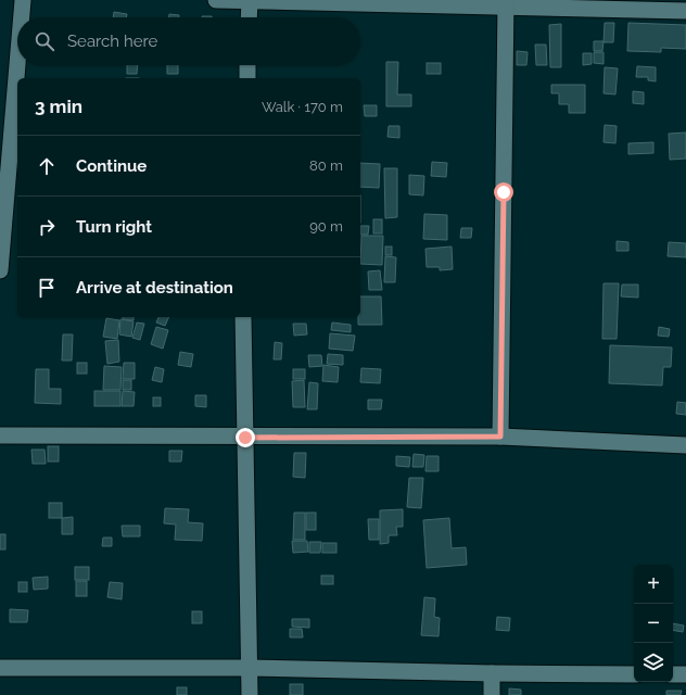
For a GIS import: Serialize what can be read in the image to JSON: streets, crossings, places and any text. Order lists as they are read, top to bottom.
{
  "page": {
    "search": "Search here",
    "heading": ["3 min", "Walk · 170 m"],
    "list": [
      ["Continue", "80 m"],
      ["Turn right", "90 m"],
      "Arrive at destination"
    ],
    "map_buttons": ["+", "−"]
  }
}
